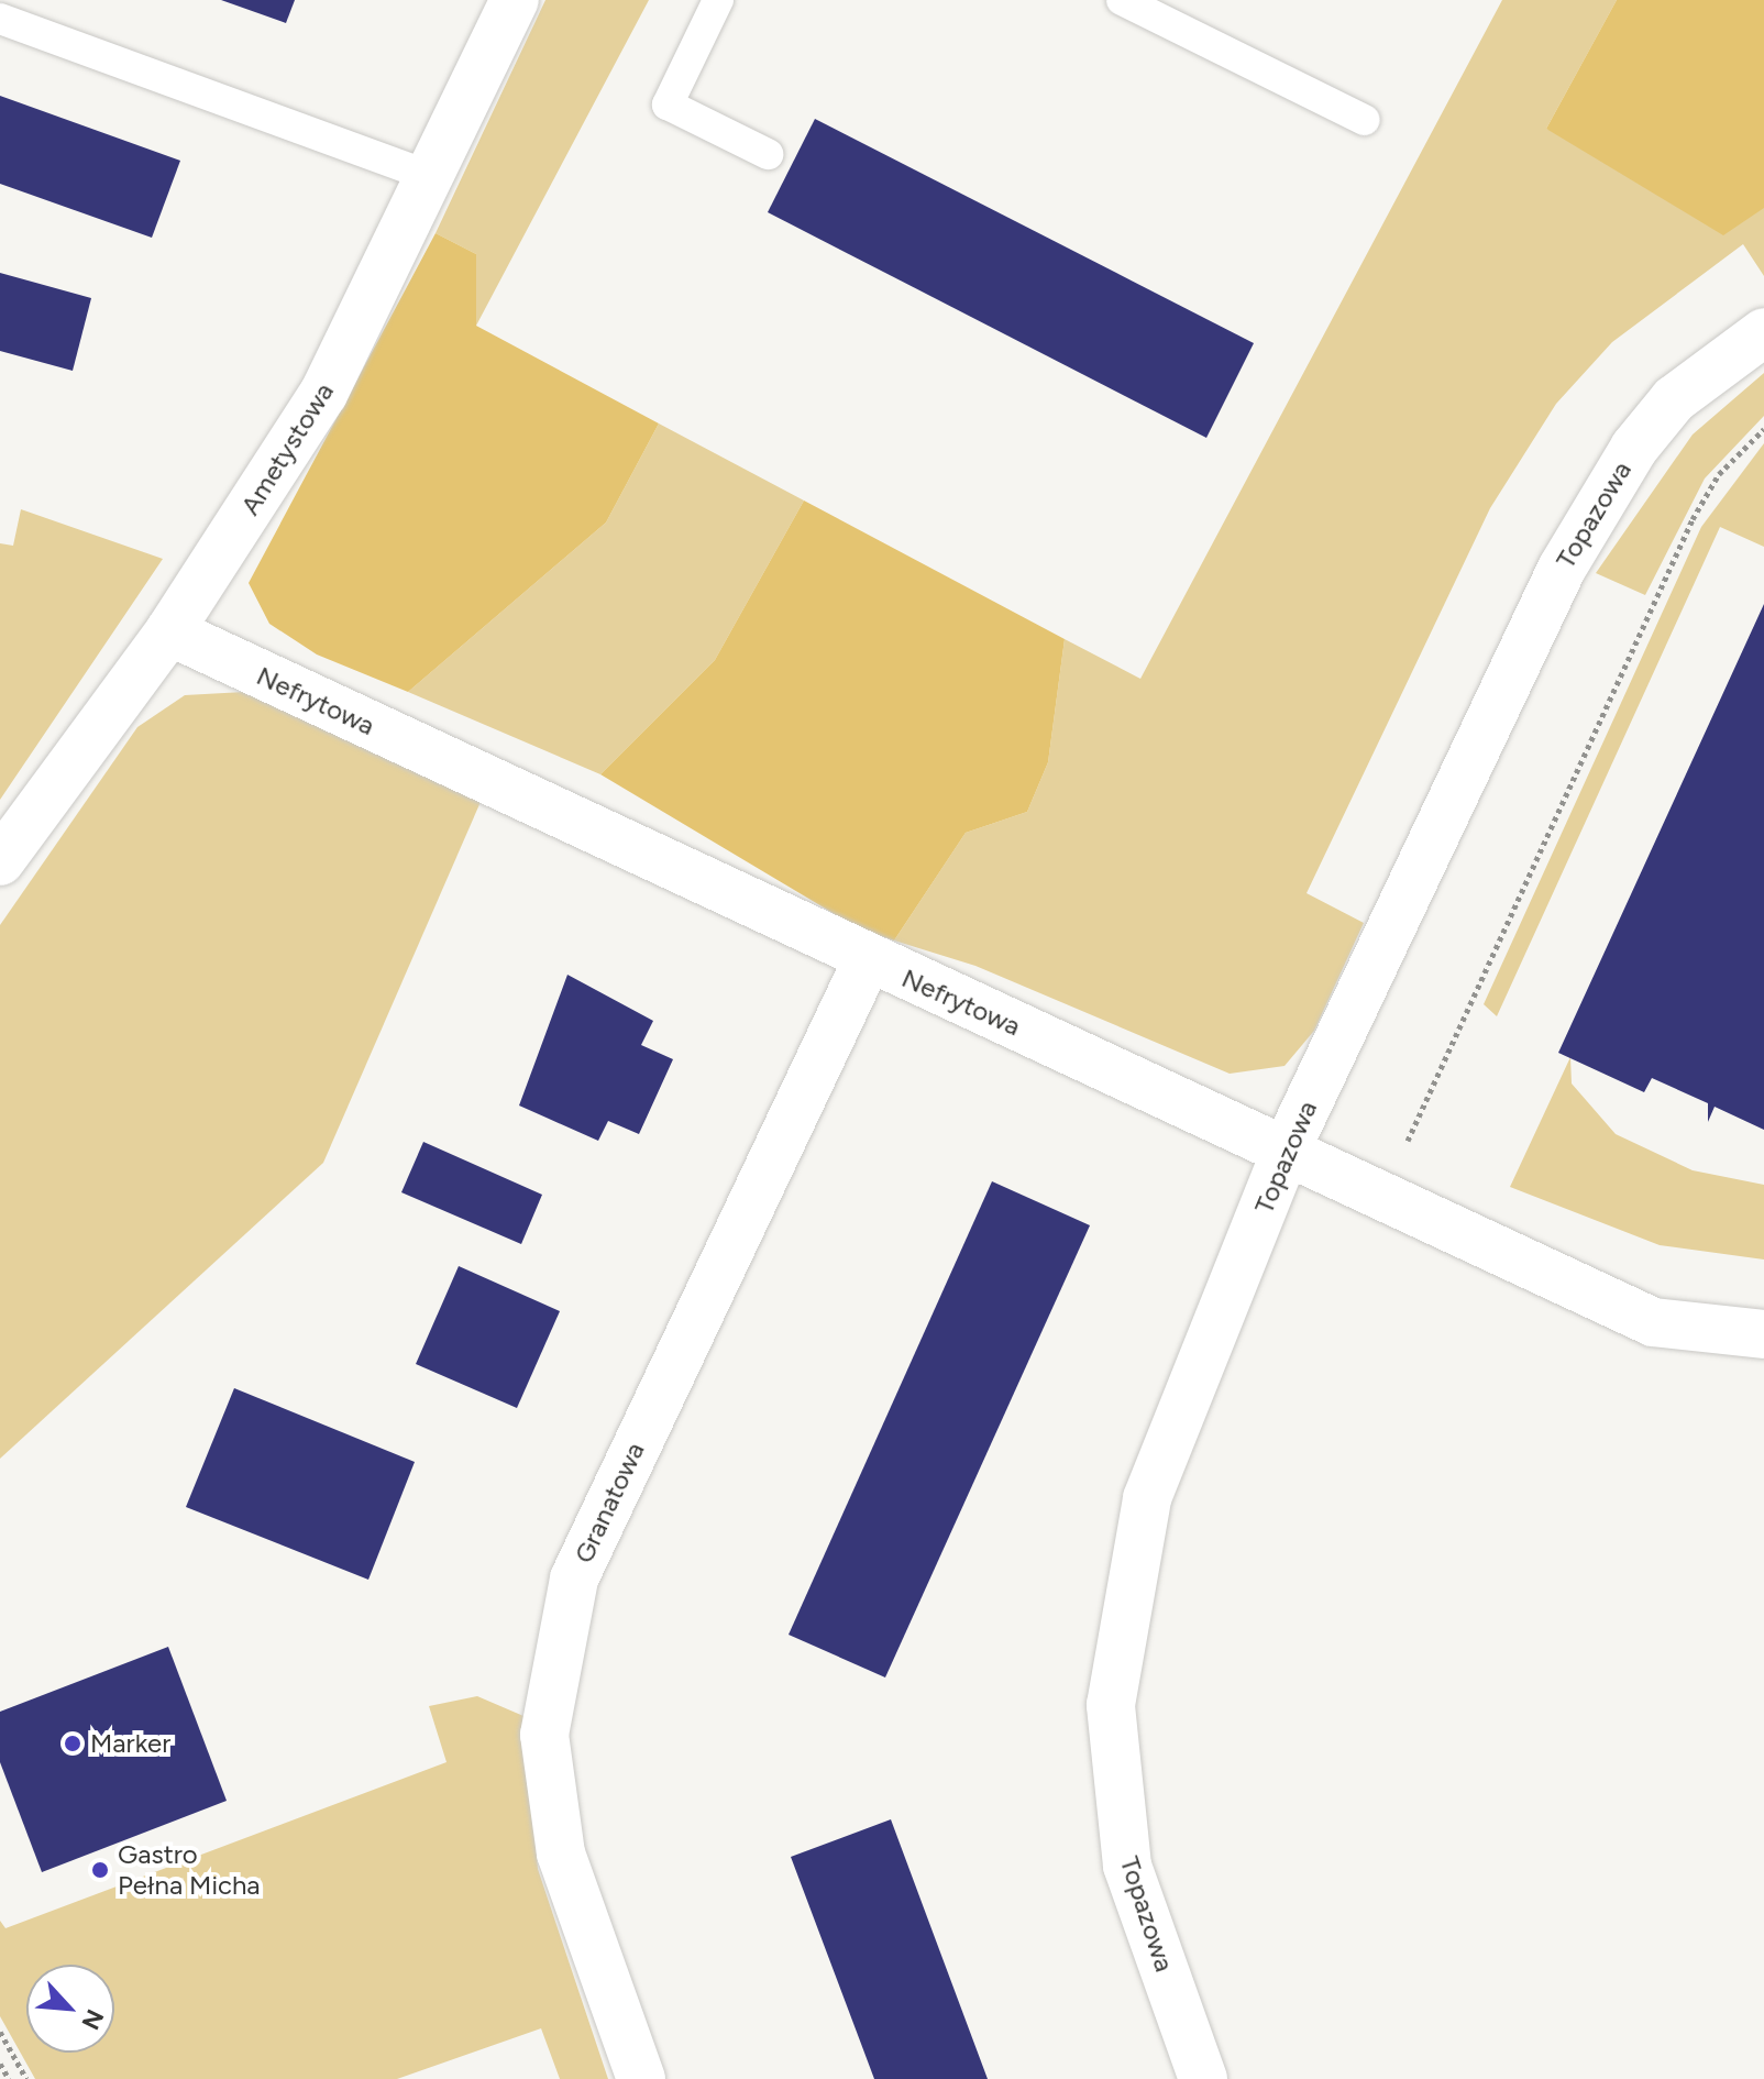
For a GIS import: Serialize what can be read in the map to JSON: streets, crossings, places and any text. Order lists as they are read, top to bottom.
{
  "streets": {
    "street": [
      "Ametystowa",
      "Topazowa",
      "Nefrytowa",
      "Granatowa"
    ]
  },
  "crossings": [
    ["Ametystowa", "Nefrytowa"],
    ["Topazowa", "Nefrytowa"],
    ["Nefrytowa", "Granatowa"]
  ],
  "places": ["Marker", "Gastro Pełna Micha"],
  "north": "bottom right"
}
